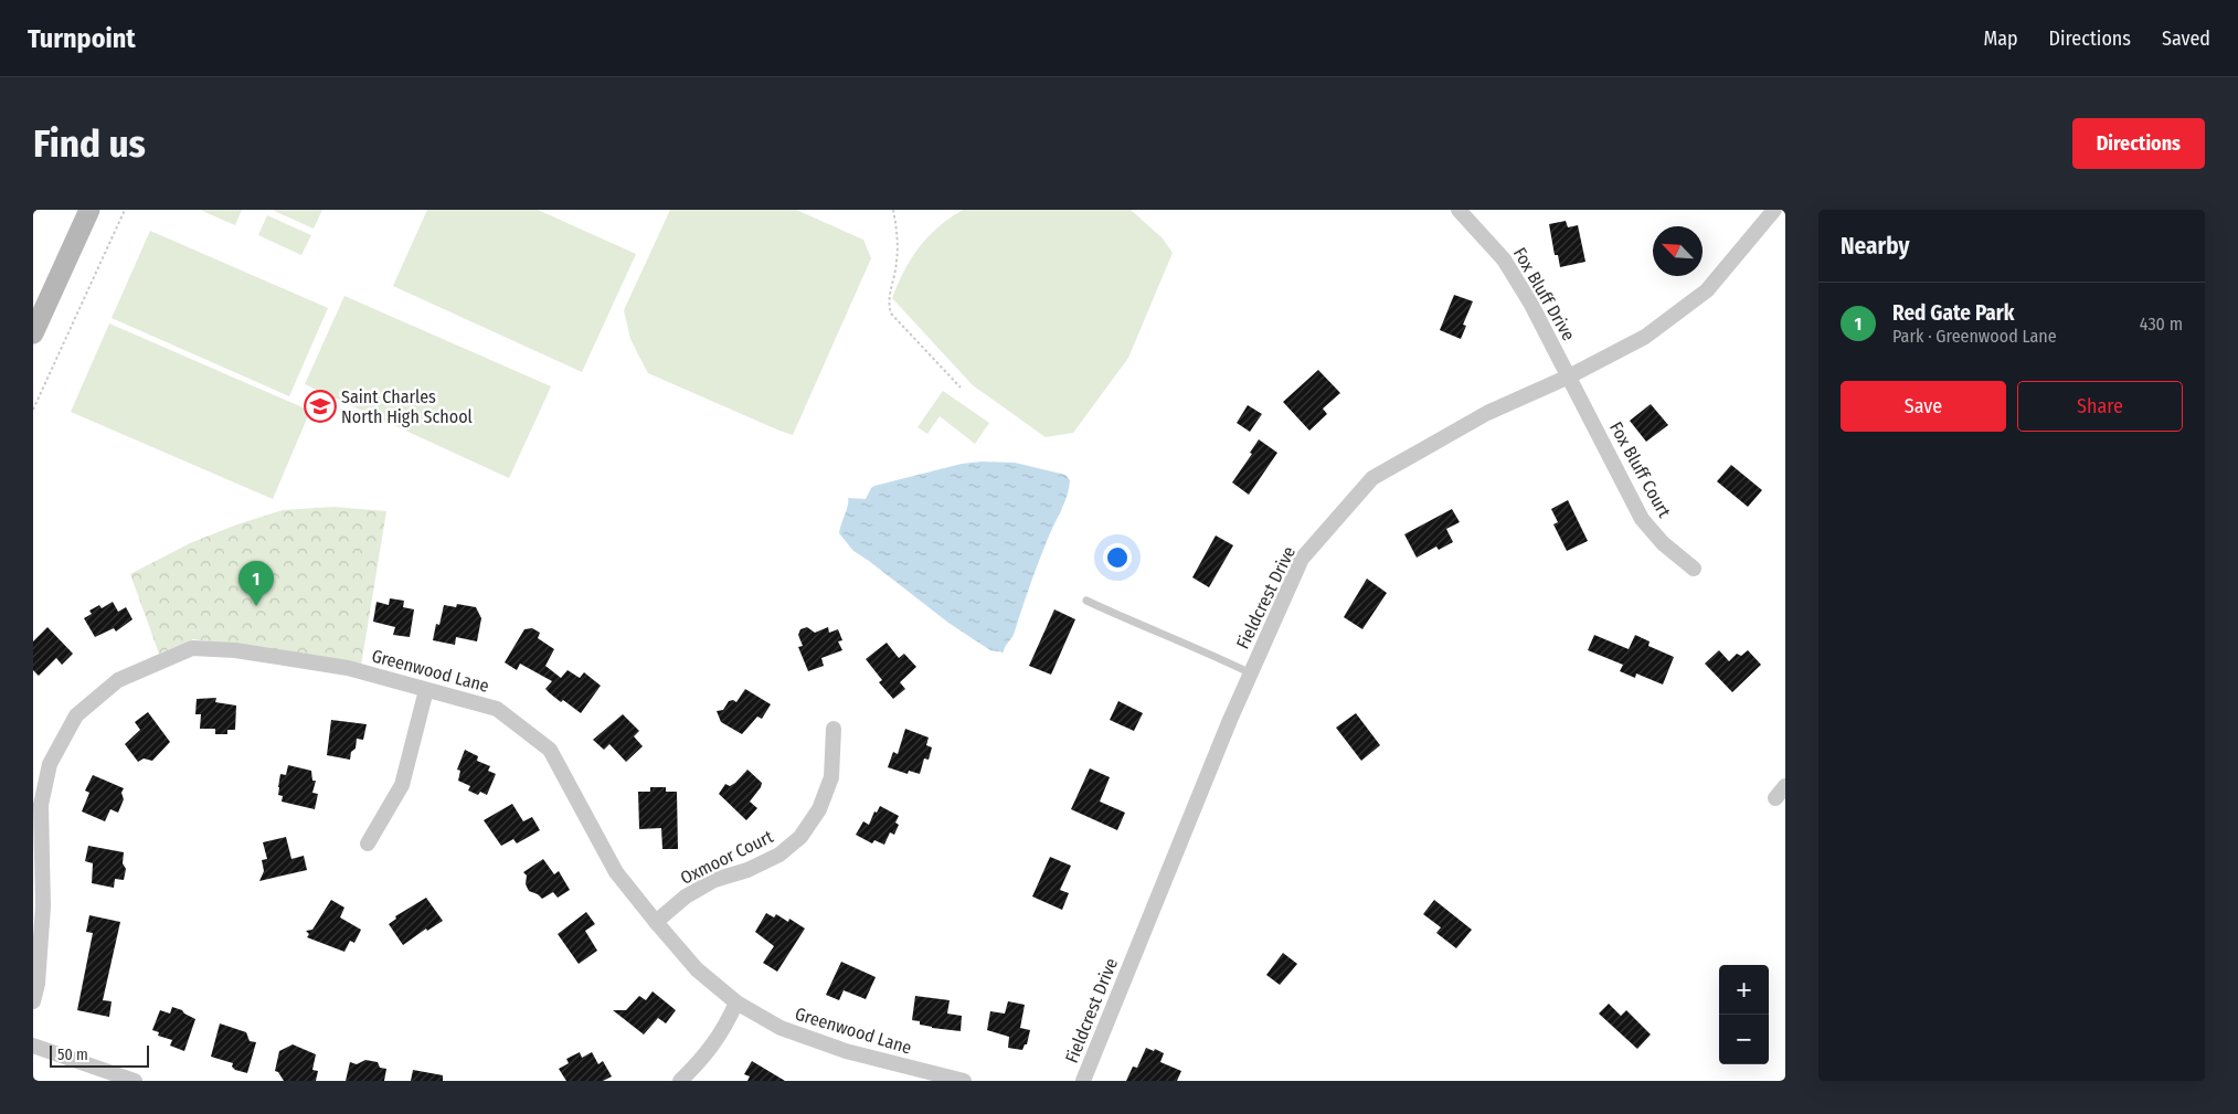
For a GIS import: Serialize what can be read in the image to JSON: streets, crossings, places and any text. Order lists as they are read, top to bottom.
{
  "streets": {
    "street": [
      "Fox Bluff Drive",
      "Fox Bluff Court",
      "Fieldcrest Drive",
      "Greenwood Lane",
      "Oxmoor Court"
    ]
  },
  "crossings": [
    ["Fox Bluff Drive", "Fox Bluff Court"],
    ["Fox Bluff Drive", "Fieldcrest Drive"],
    ["Fox Bluff Court", "Fieldcrest Drive"],
    ["Greenwood Lane", "Oxmoor Court"]
  ],
  "places": {
    "school or university": ["Saint Charles North High School"]
  },
  "scale_bar": "50 m",
  "north": "top left",
  "page": {
    "header": "Turnpoint",
    "nav": ["Map", "Directions", "Saved"],
    "buttons": [
      "Directions",
      ["Save", "Share"]
    ],
    "title": "Find us",
    "heading": "Nearby",
    "list": [
      {
        "mark": "1",
        "name": "Red Gate Park",
        "note": "Park · Greenwood Lane",
        "value": "430 m"
      }
    ],
    "pins": "1",
    "map_buttons": ["+", "−"],
    "scale": "50 m"
  }
}
